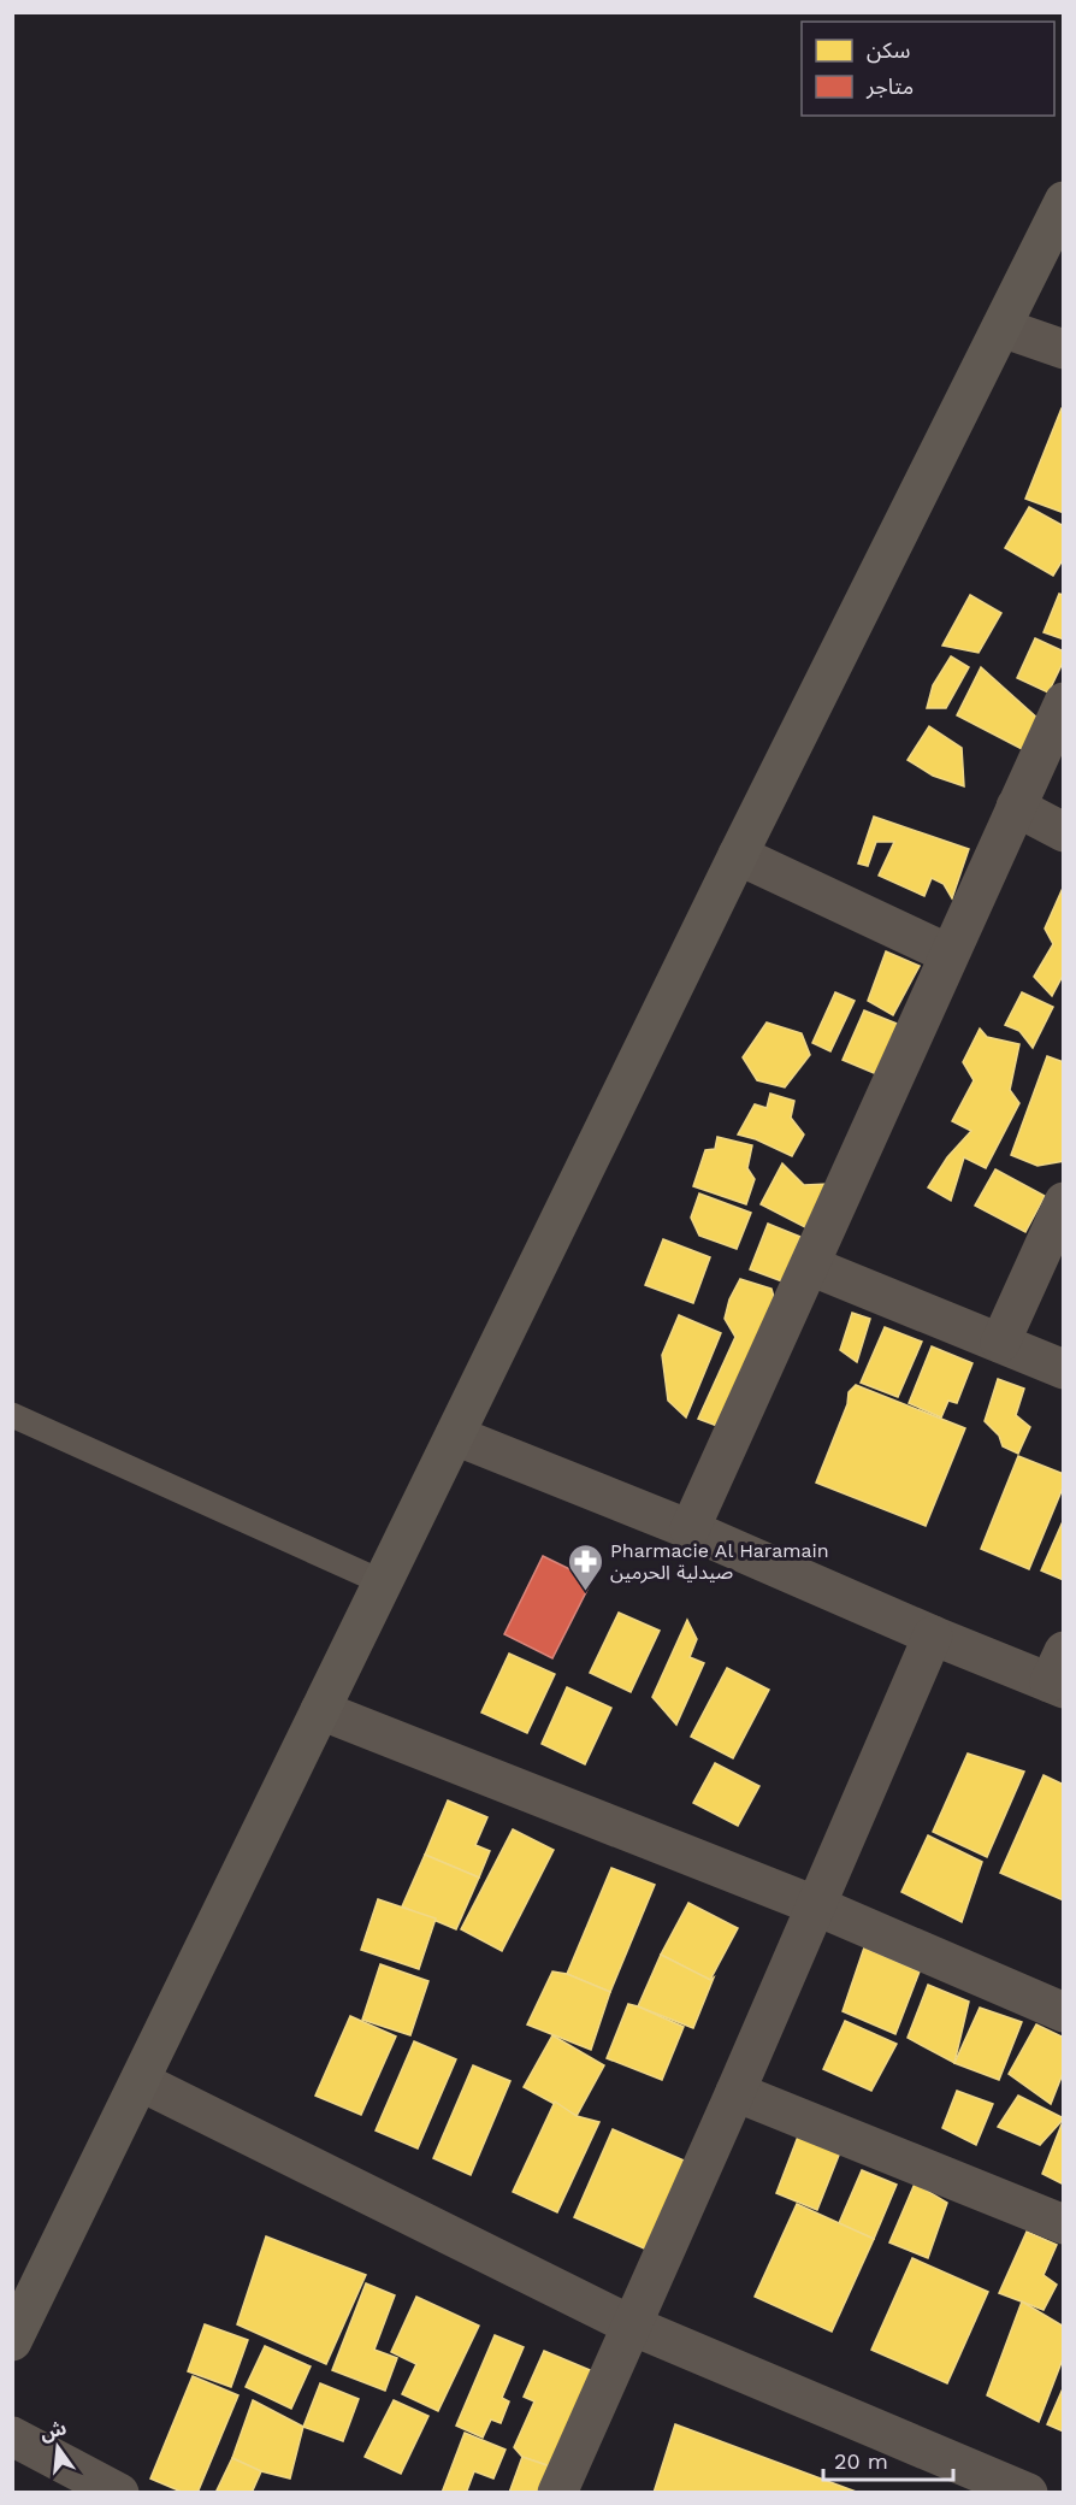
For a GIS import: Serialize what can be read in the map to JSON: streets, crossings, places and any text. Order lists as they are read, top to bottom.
{
  "places": {
    "pharmacy": ["Pharmacie Al Haramain صيدلية الحرمين"]
  },
  "legend": ["سكن", "متاجر"],
  "scale_bar": "20 m",
  "north": "top"
}
